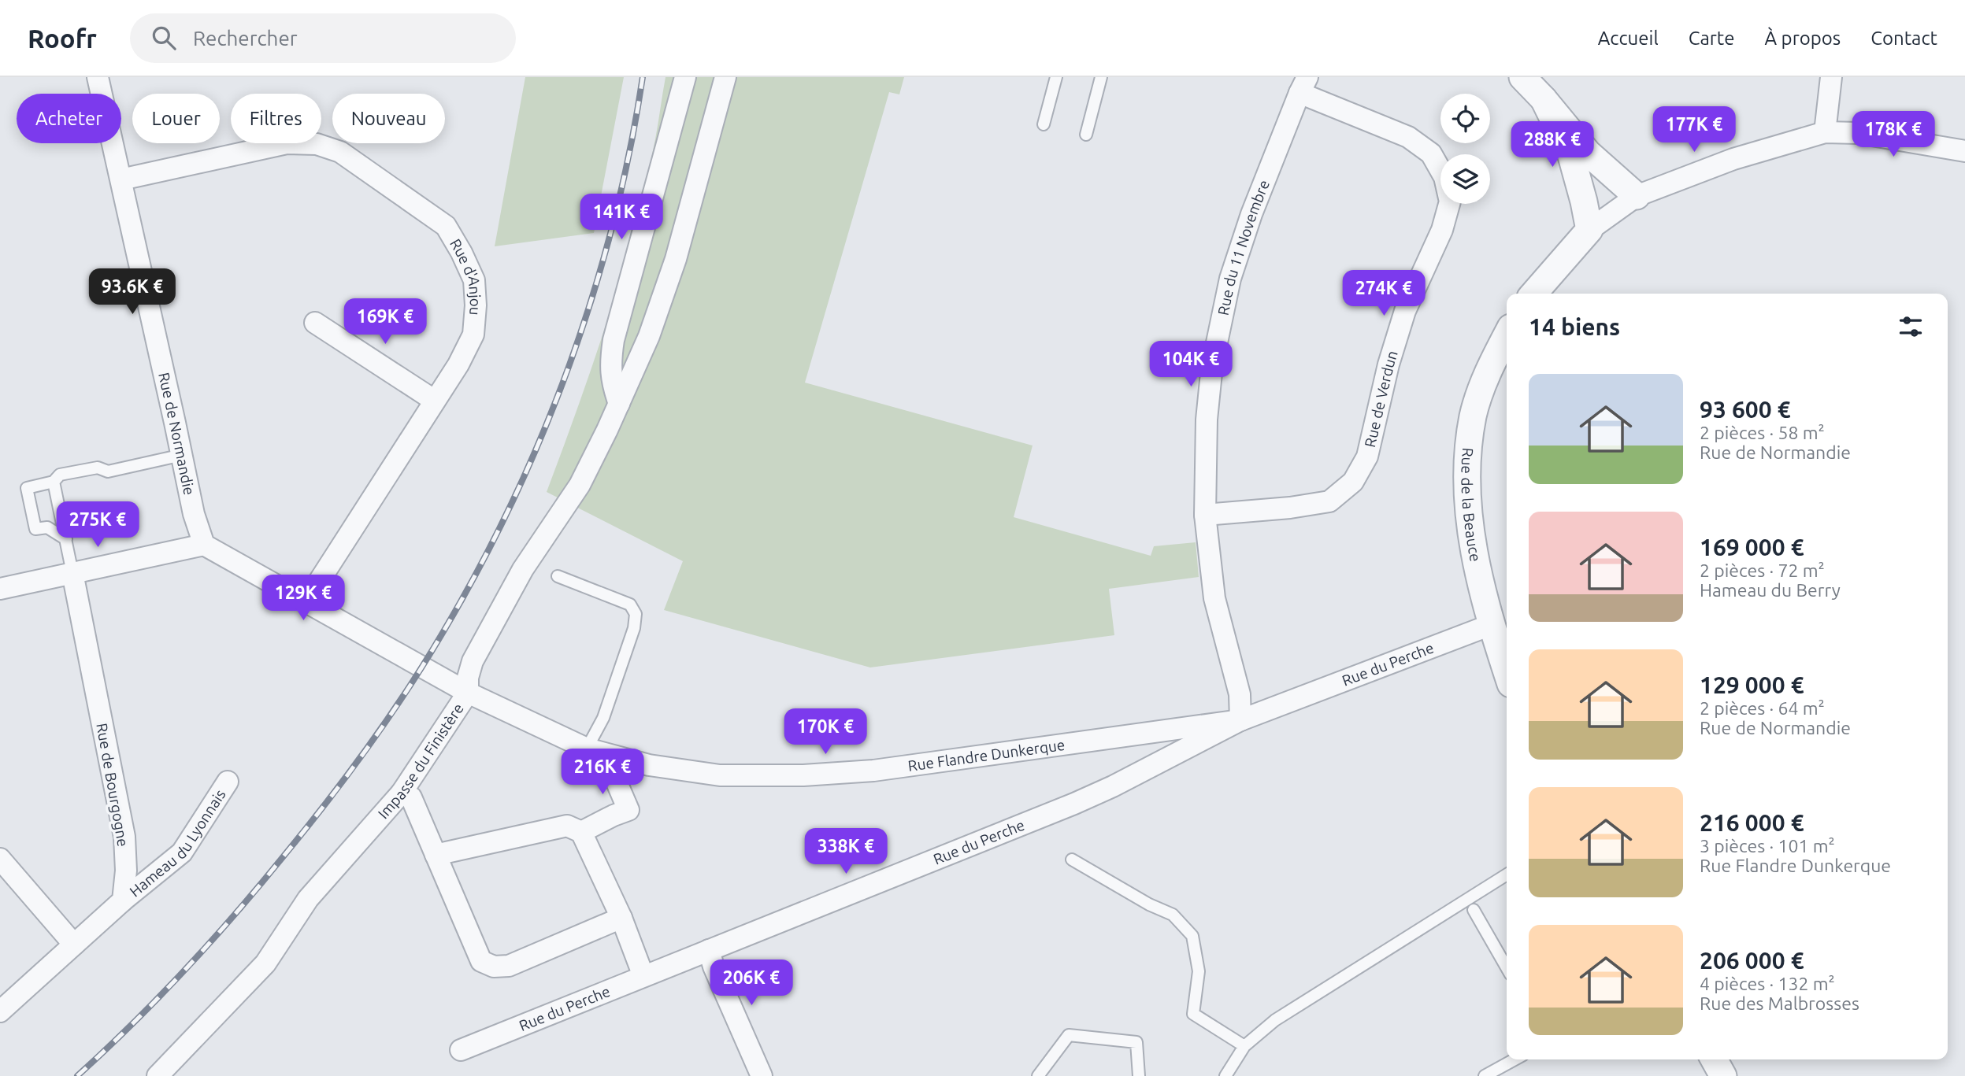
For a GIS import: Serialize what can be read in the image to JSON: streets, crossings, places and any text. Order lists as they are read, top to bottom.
{
  "streets": {
    "street": [
      "Rue du 11 Novembre",
      "Rue d'Anjou",
      "Rue de Verdun",
      "Rue de Normandie",
      "Rue de la Beauce",
      "Rue du Perche",
      "Rue Flandre Dunkerque",
      "Impasse du Finistère",
      "Rue de Bourgogne",
      "Hameau du Lyonnais"
    ]
  },
  "crossings": [
    ["Rue du 11 Novembre", "Rue de Verdun"],
    ["Rue du 11 Novembre", "Rue du Perche"],
    ["Rue du 11 Novembre", "Rue Flandre Dunkerque"],
    ["Rue d'Anjou", "Rue de Normandie"],
    ["Rue d'Anjou", "Rue Flandre Dunkerque"],
    ["Rue de la Beauce", "Rue du Perche"],
    ["Rue du Perche", "Rue Flandre Dunkerque"],
    ["Rue Flandre Dunkerque", "Impasse du Finistère"],
    ["Rue de Bourgogne", "Hameau du Lyonnais"]
  ],
  "page": {
    "header": "Roofr",
    "search": "Rechercher",
    "nav": [
      "Accueil",
      "Carte",
      "À propos",
      "Contact"
    ],
    "chip": [
      "Acheter",
      "Louer",
      "Filtres",
      "Nouveau"
    ],
    "price": [
      "177K €",
      "178K €",
      "288K €",
      "141K €",
      "93.6K €",
      "274K €",
      "169K €",
      "104K €",
      "275K €",
      "129K €",
      "170K €",
      "216K €",
      "338K €",
      "206K €"
    ],
    "heading": "14 biens",
    "list": [
      {
        "name": "93 600 €",
        "note": "2 pièces · 58 m² · Rue de Normandie"
      },
      {
        "name": "169 000 €",
        "note": "2 pièces · 72 m² · Hameau du Berry"
      },
      {
        "name": "129 000 €",
        "note": "2 pièces · 64 m² · Rue de Normandie"
      },
      {
        "name": "216 000 €",
        "note": "3 pièces · 101 m² · Rue Flandre Dunkerque"
      },
      {
        "name": "206 000 €",
        "note": "4 pièces · 132 m² · Rue des Malbrosses"
      }
    ]
  }
}
